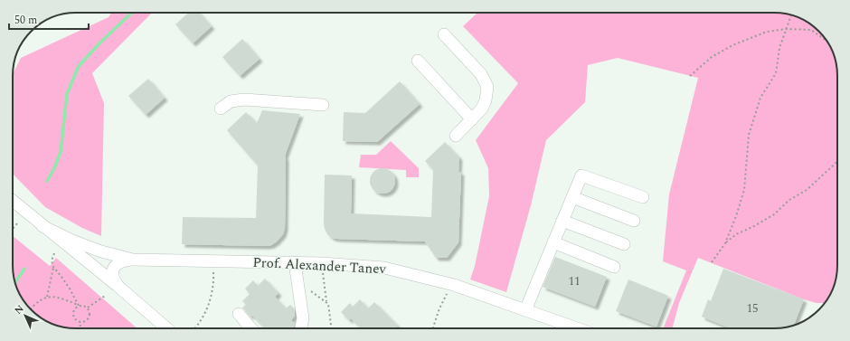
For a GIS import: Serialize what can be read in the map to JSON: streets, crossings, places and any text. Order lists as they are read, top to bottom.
{
  "streets": {
    "street": ["Prof. Alexander Tanev"]
  },
  "house_numbers": ["11", "15"],
  "scale_bar": "50 m",
  "north": "top left"
}
